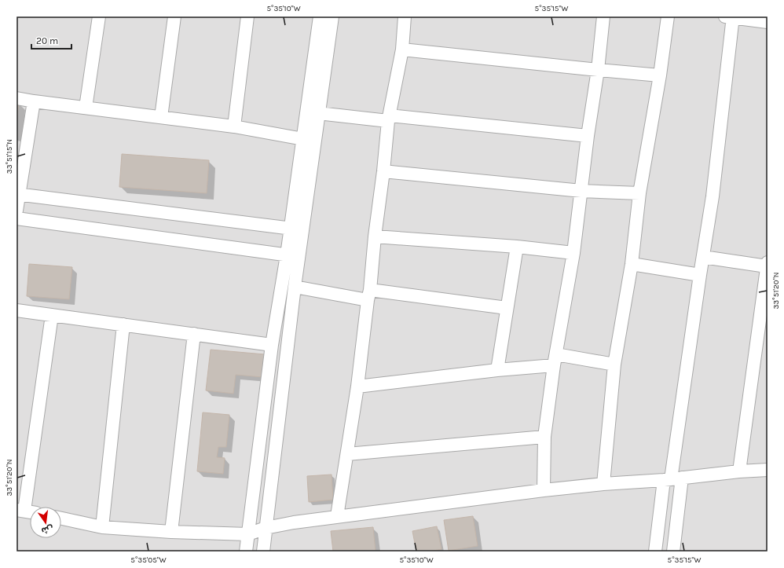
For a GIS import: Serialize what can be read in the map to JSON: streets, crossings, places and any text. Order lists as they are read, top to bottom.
{
  "scale_bar": "20 m",
  "north": "bottom",
  "coordinates": [
    "5°35'10\"W",
    "5°35'15\"W",
    "33°51'15\"N",
    "33°51'20\"N",
    "5°35'05\"W"
  ]
}
